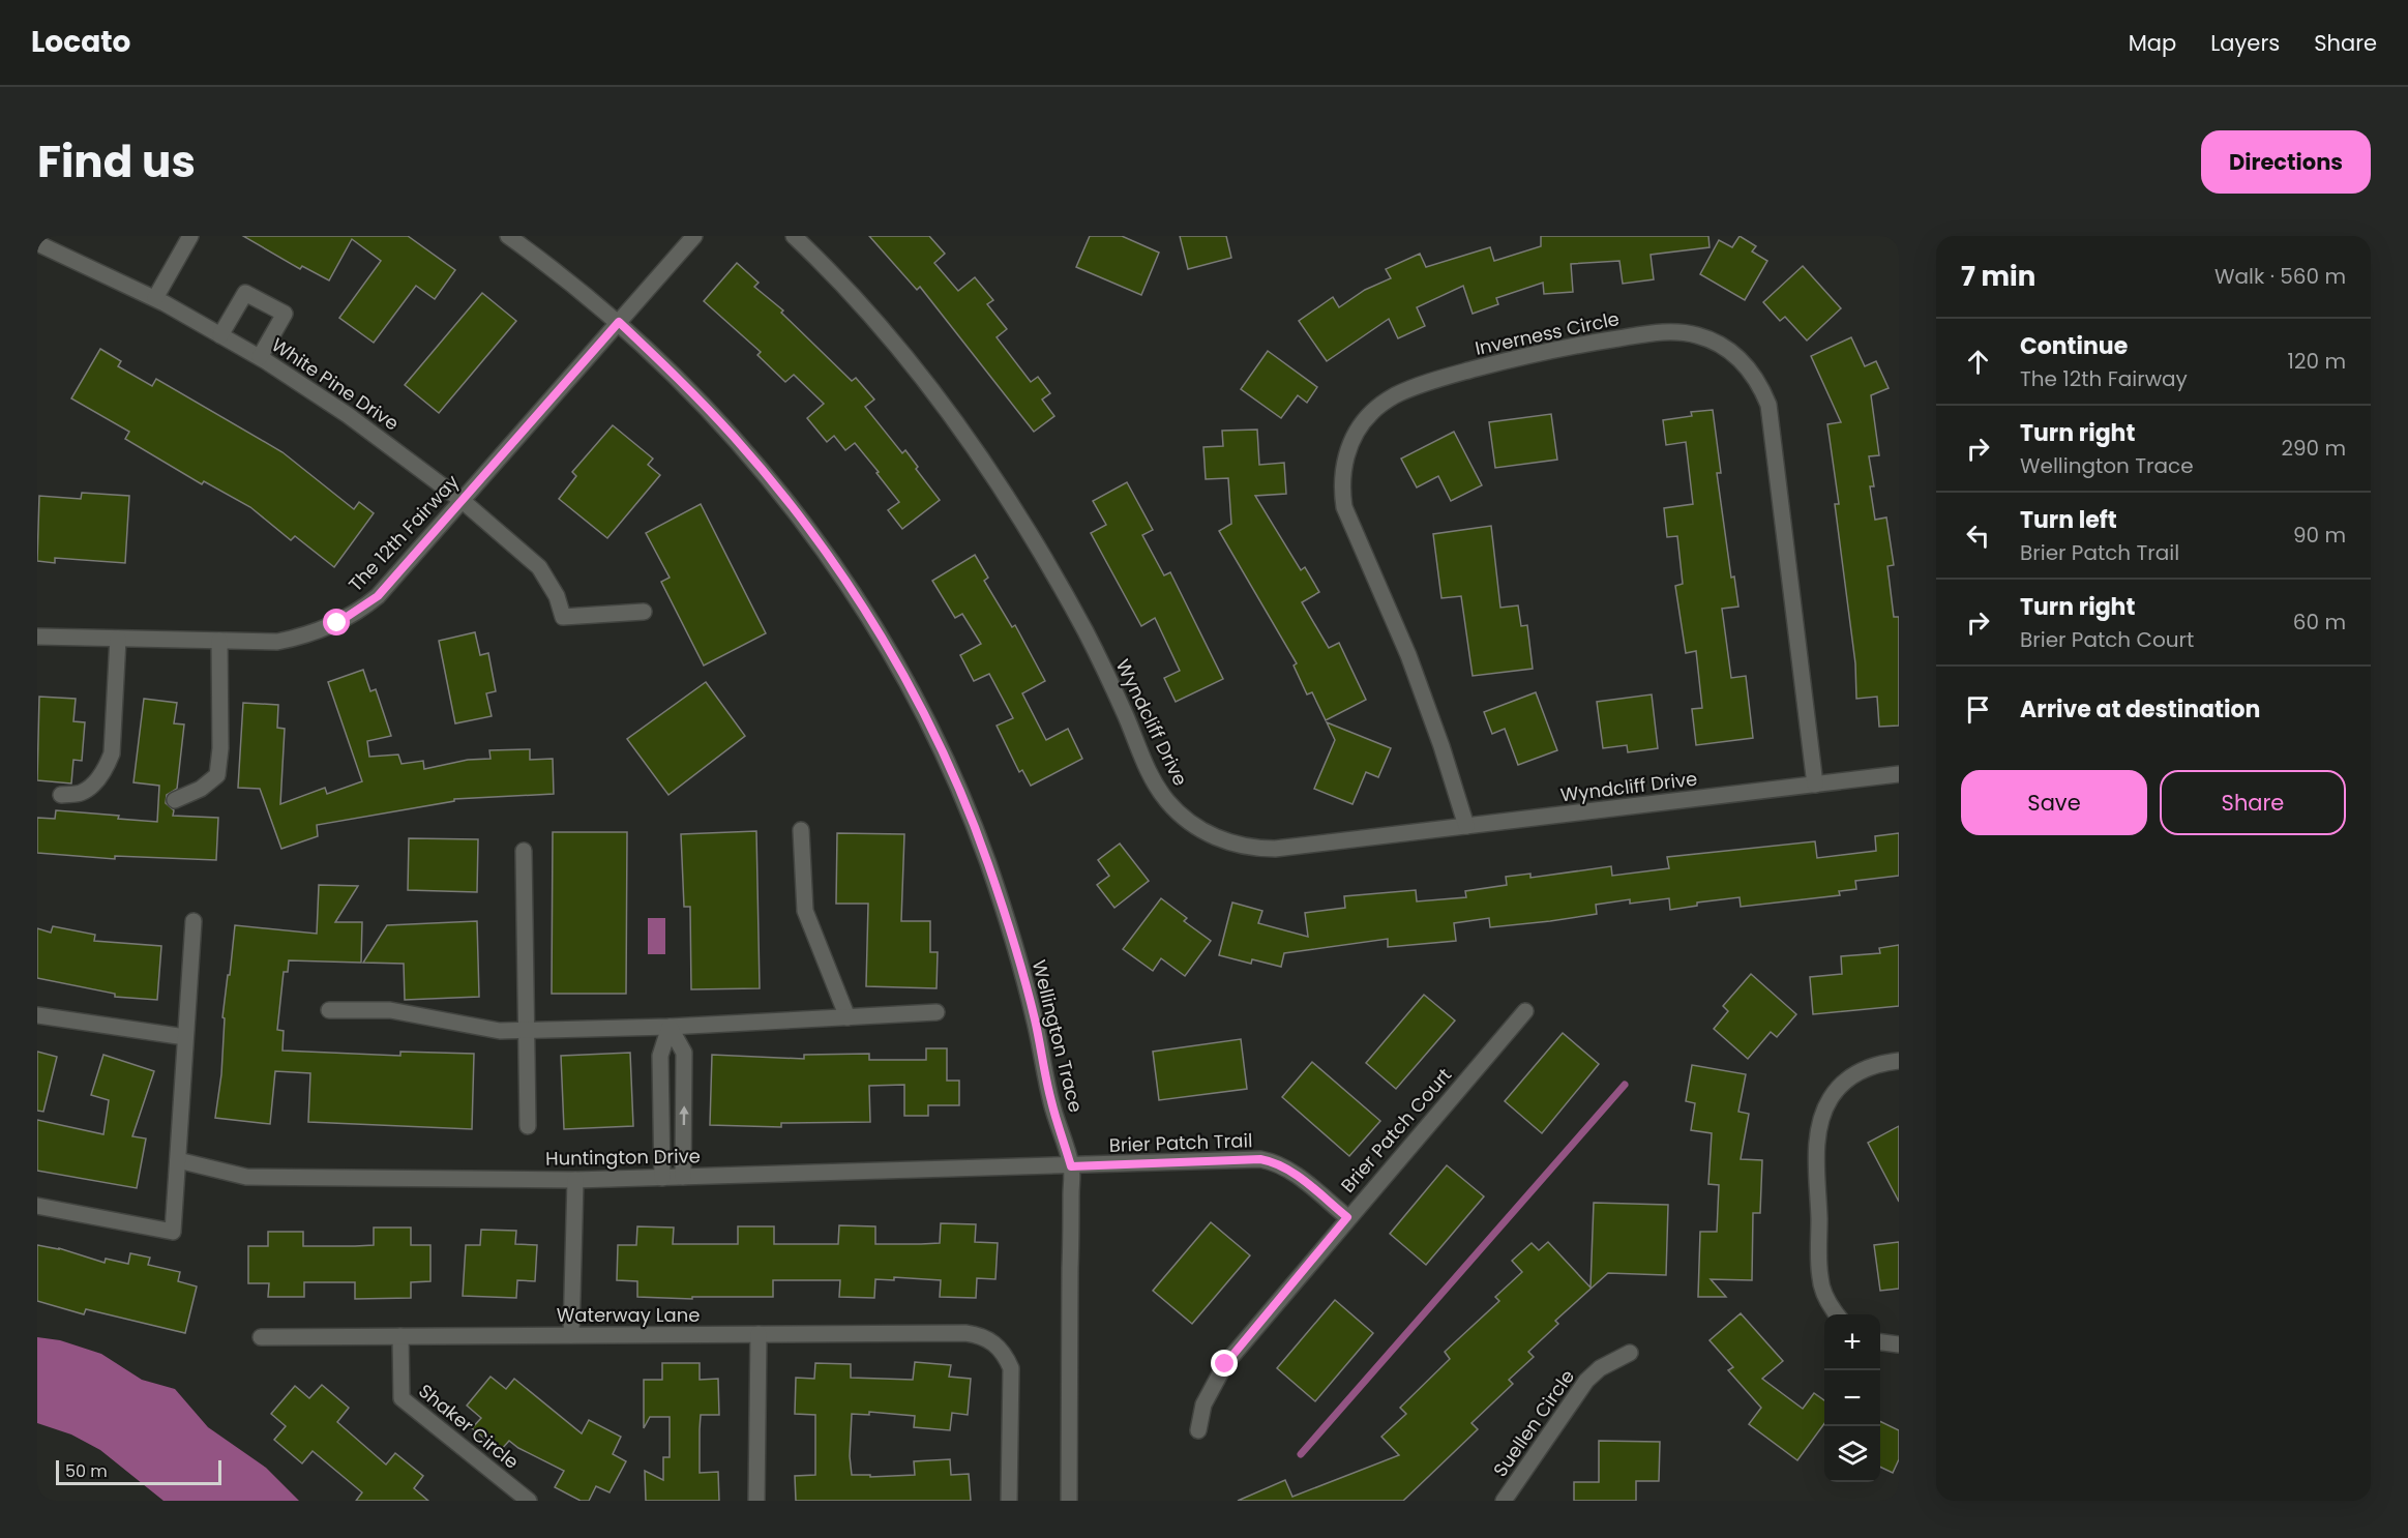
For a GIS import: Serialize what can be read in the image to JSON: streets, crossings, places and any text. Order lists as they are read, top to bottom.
{
  "streets": {
    "street": [
      "Inverness Circle",
      "White Pine Drive",
      "The 12th Fairway",
      "Wyndcliff Drive",
      "Wellington Trace",
      "Brier Patch Court",
      "Brier Patch Trail",
      "Huntington Drive",
      "Waterway Lane",
      "Suellen Circle",
      "Shaker Circle"
    ]
  },
  "crossings": [
    ["Inverness Circle", "Wyndcliff Drive"],
    ["White Pine Drive", "The 12th Fairway"],
    ["The 12th Fairway", "Wellington Trace"],
    ["Wellington Trace", "Brier Patch Trail"],
    ["Wellington Trace", "Huntington Drive"],
    ["Brier Patch Court", "Brier Patch Trail"],
    ["Brier Patch Trail", "Huntington Drive"],
    ["Waterway Lane", "Shaker Circle"]
  ],
  "scale_bar": "50 m",
  "page": {
    "header": "Locato",
    "nav": ["Map", "Layers", "Share"],
    "title": "Find us",
    "buttons": [
      "Directions",
      ["Save", "Share"]
    ],
    "heading": ["7 min", "Walk · 560 m"],
    "list": [
      ["Continue", "The 12th Fairway", "120 m"],
      ["Turn right", "Wellington Trace", "290 m"],
      ["Turn left", "Brier Patch Trail", "90 m"],
      ["Turn right", "Brier Patch Court", "60 m"],
      "Arrive at destination"
    ],
    "map_buttons": ["+", "−"],
    "scale": "50 m"
  }
}
